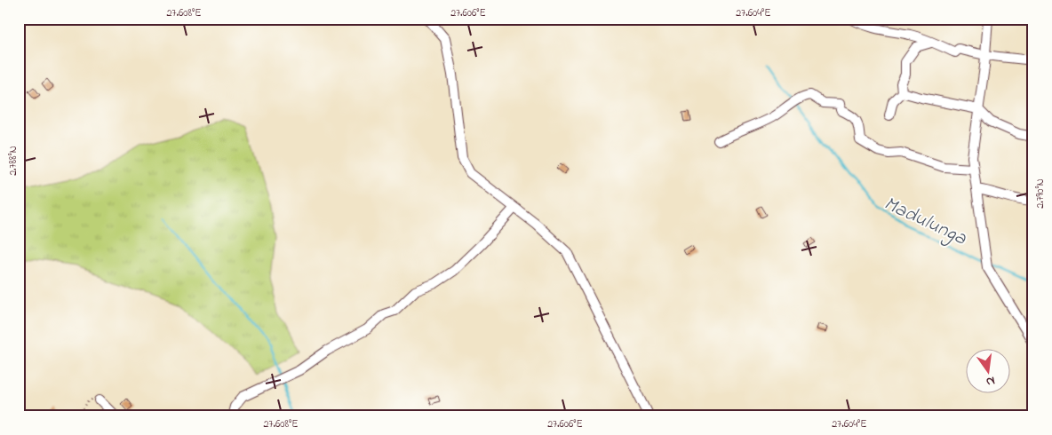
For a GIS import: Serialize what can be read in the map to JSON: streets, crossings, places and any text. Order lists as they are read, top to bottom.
{
  "water": ["Madulunga"],
  "north": "bottom",
  "coordinates": [
    "27.608°E",
    "27.606°E",
    "27.604°E",
    "2.788°N",
    "2.790°N"
  ]
}
